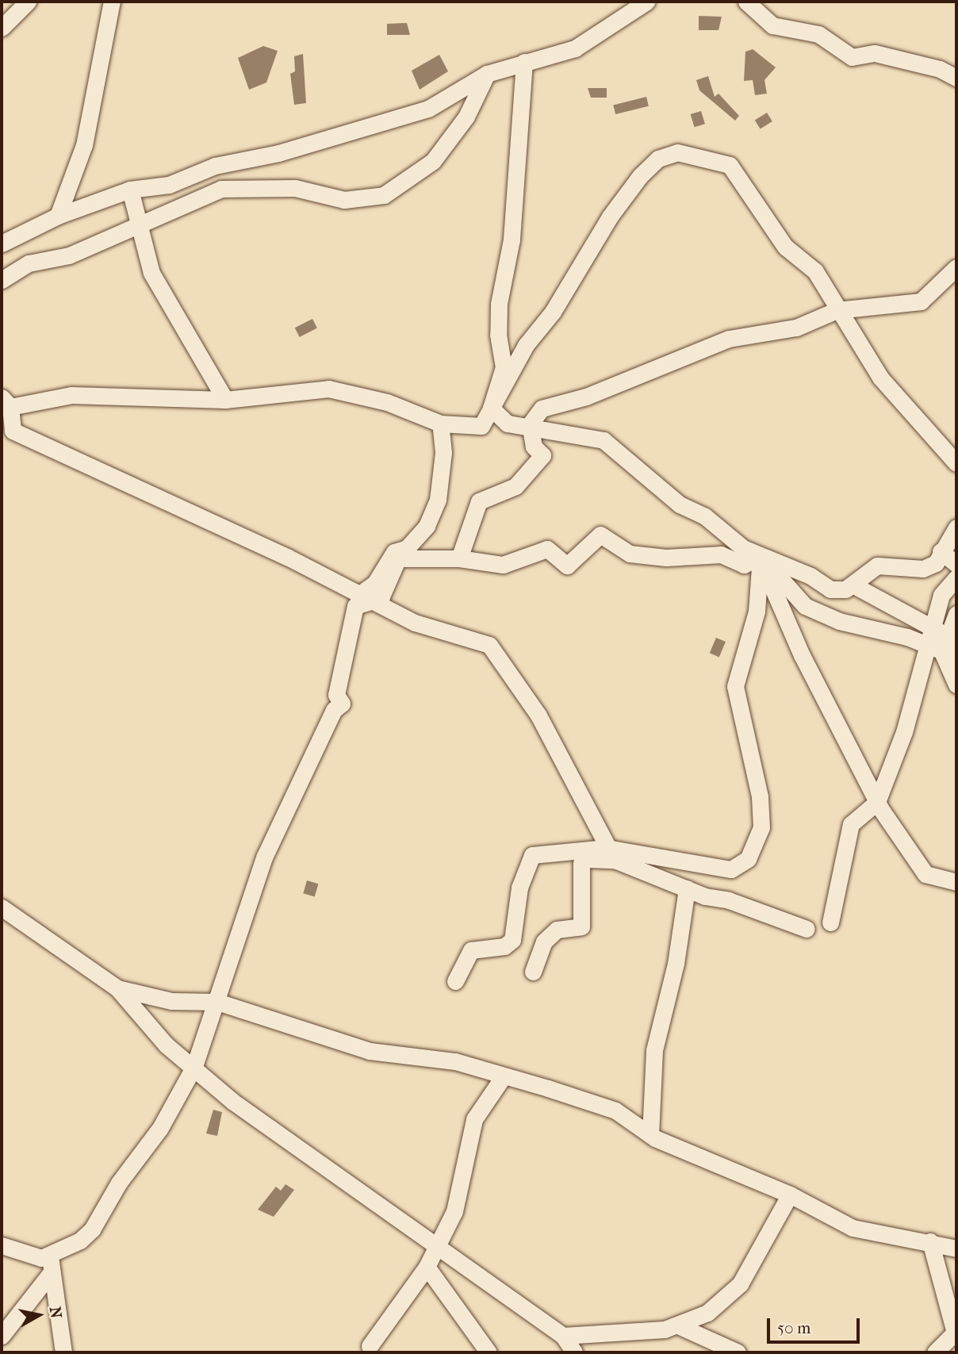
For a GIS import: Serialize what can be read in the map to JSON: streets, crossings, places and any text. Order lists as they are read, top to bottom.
{
  "scale_bar": "50 m",
  "north": "right"
}
